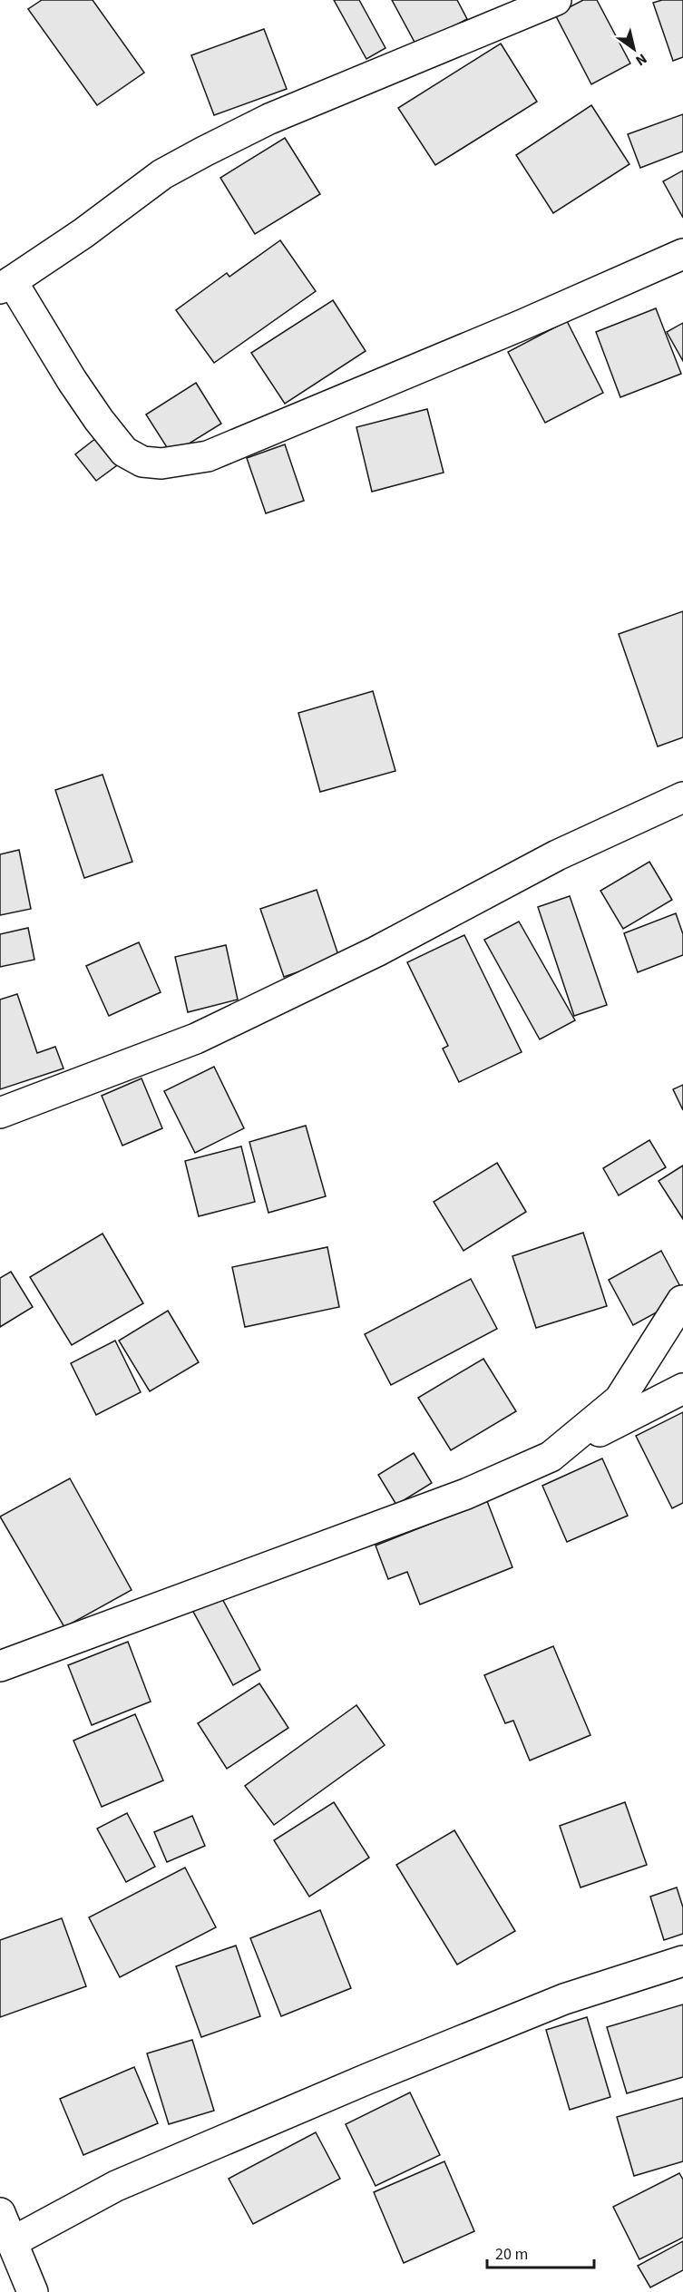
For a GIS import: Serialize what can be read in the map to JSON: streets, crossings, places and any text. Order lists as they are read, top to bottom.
{
  "scale_bar": "20 m",
  "north": "bottom right"
}
